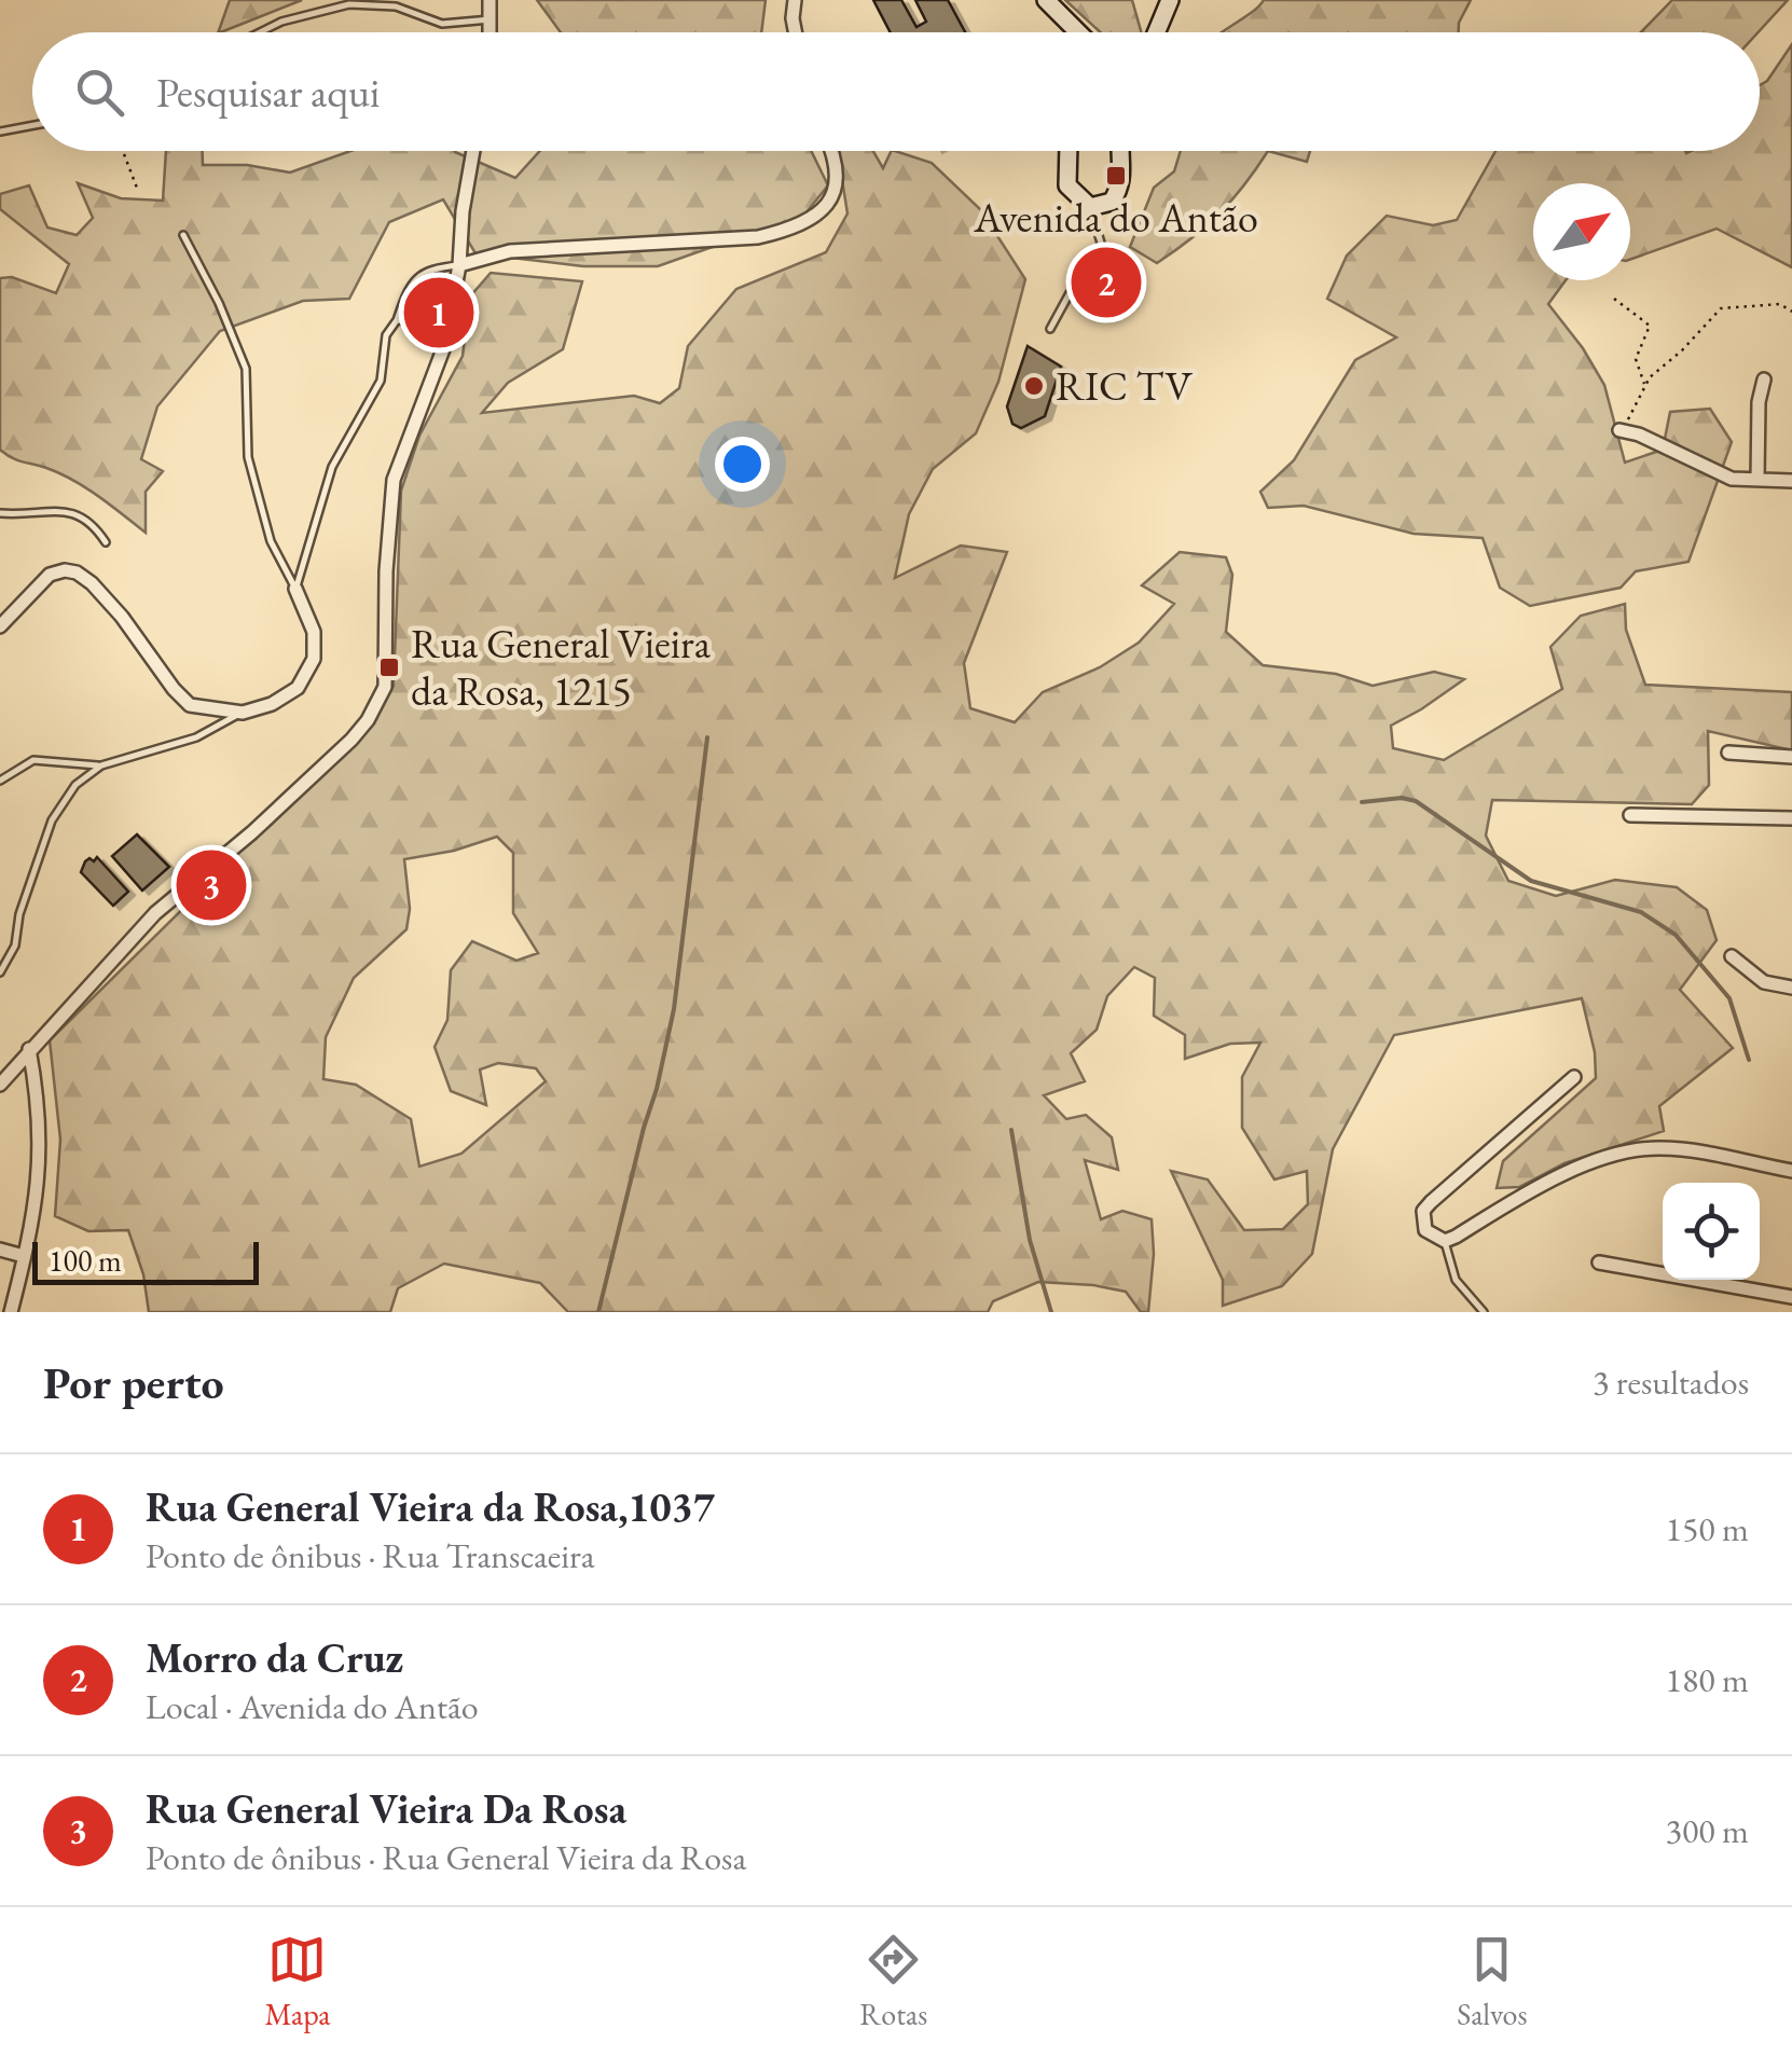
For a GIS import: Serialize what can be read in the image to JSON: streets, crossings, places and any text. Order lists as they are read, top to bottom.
{
  "places": {
    "transit": ["Avenida do Antão", "Rua General Vieira da Rosa, 1215"],
    "other": ["RIC TV"]
  },
  "scale_bar": "100 m",
  "north": "top right",
  "page": {
    "search": "Pesquisar aqui",
    "pins": ["2", "1", "3"],
    "scale": "100 m",
    "heading": ["Por perto", "3 resultados"],
    "list": [
      {
        "mark": "1",
        "name": "Rua General Vieira da Rosa,1037",
        "note": "Ponto de ônibus · Rua Transcaeira",
        "value": "150 m"
      },
      {
        "mark": "2",
        "name": "Morro da Cruz",
        "note": "Local · Avenida do Antão",
        "value": "180 m"
      },
      {
        "mark": "3",
        "name": "Rua General Vieira Da Rosa",
        "note": "Ponto de ônibus · Rua General Vieira da Rosa",
        "value": "300 m"
      }
    ],
    "nav": ["Mapa", "Rotas", "Salvos"]
  }
}
